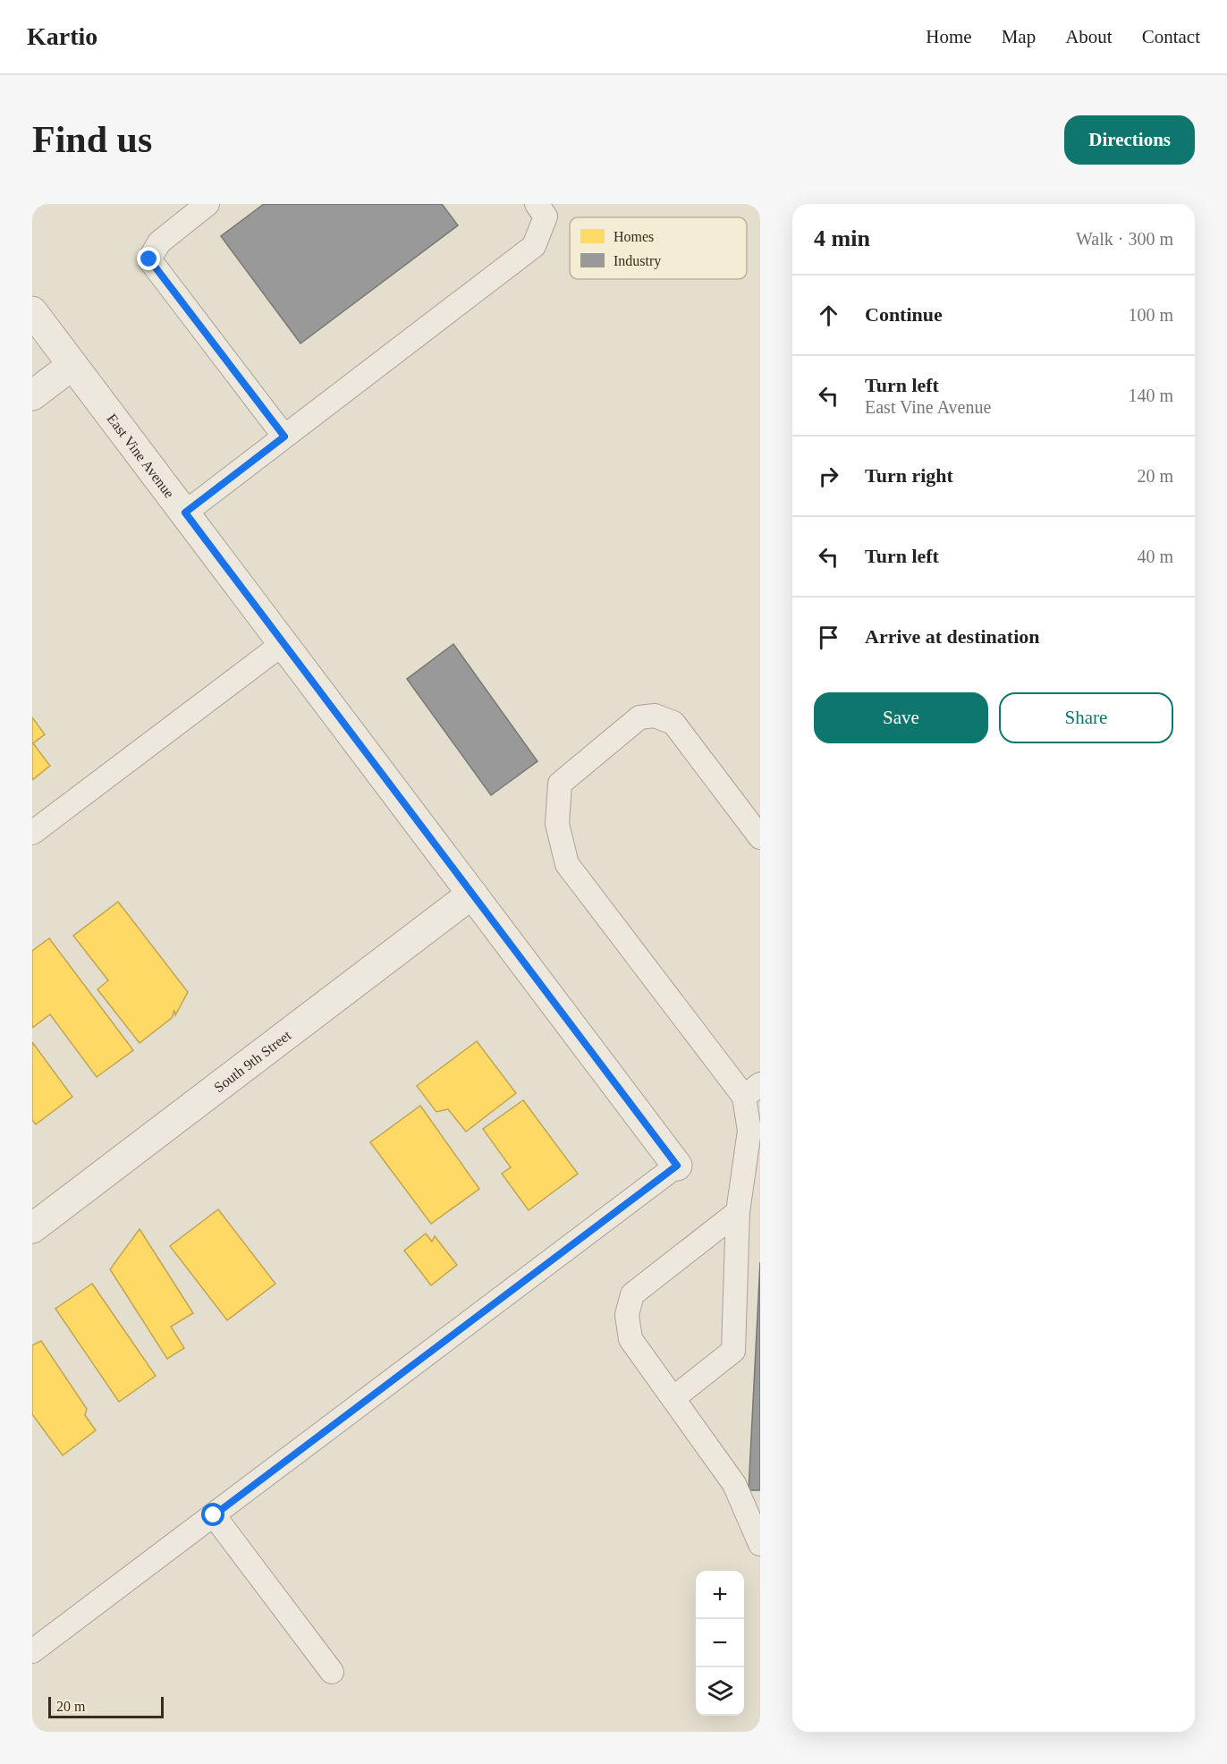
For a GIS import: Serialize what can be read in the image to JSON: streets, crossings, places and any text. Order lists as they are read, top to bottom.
{
  "streets": {
    "street": ["East Vine Avenue", "South 9th Street"]
  },
  "crossings": [
    ["East Vine Avenue", "South 9th Street"]
  ],
  "legend": ["Homes", "Industry"],
  "scale_bar": "20 m",
  "page": {
    "header": "Kartio",
    "nav": [
      "Home",
      "Map",
      "About",
      "Contact"
    ],
    "buttons": [
      "Directions",
      ["Save", "Share"]
    ],
    "title": "Find us",
    "heading": ["4 min", "Walk · 300 m"],
    "list": [
      ["Continue", "100 m"],
      ["Turn left", "East Vine Avenue", "140 m"],
      ["Turn right", "20 m"],
      ["Turn left", "40 m"],
      "Arrive at destination"
    ],
    "map_buttons": ["+", "−"],
    "scale": "20 m"
  }
}
